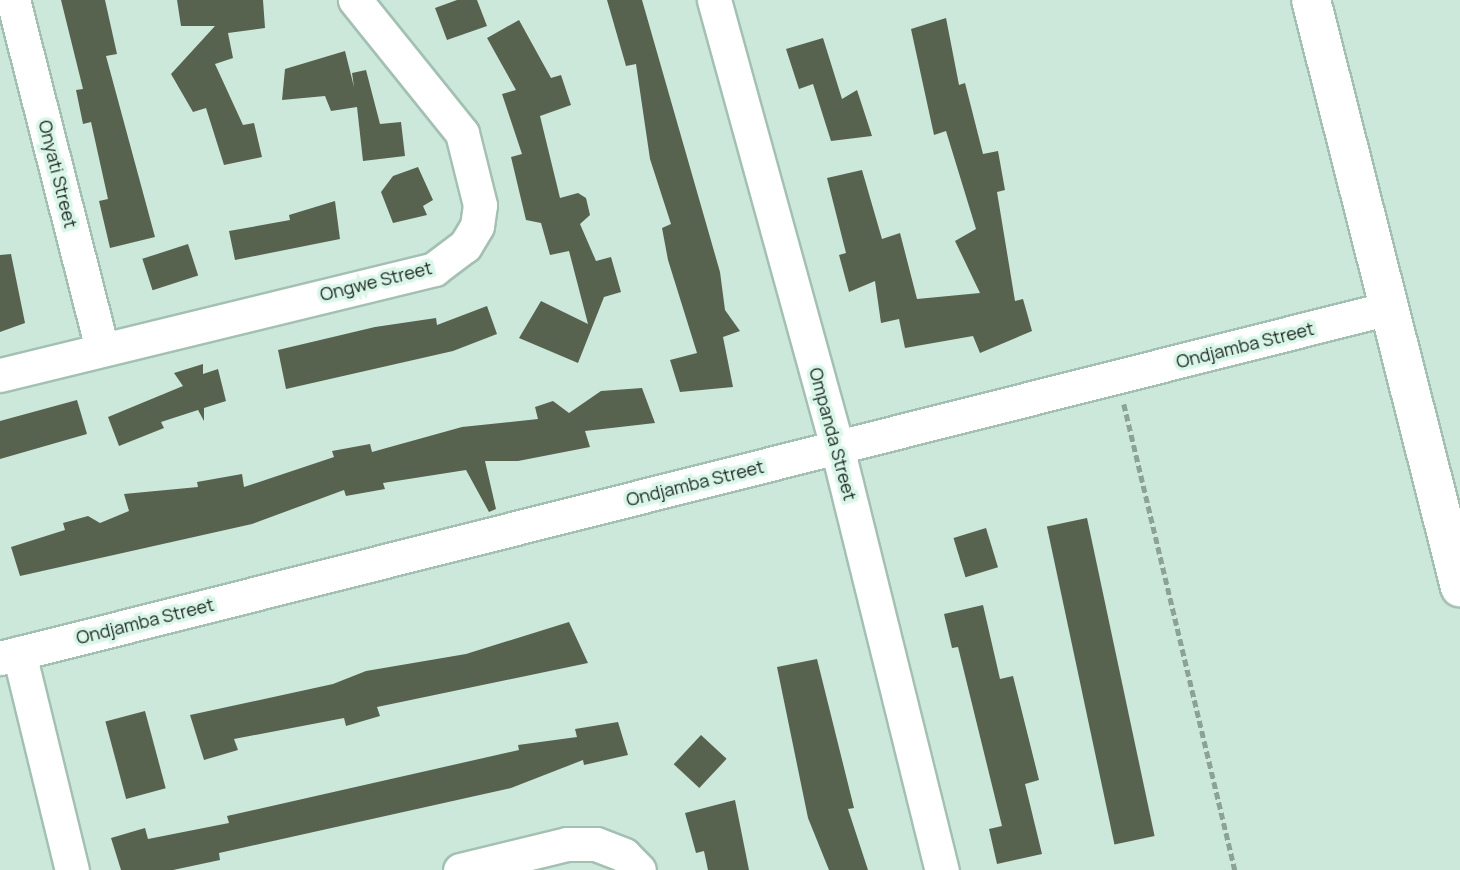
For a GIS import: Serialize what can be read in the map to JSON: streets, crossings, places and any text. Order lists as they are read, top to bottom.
{
  "streets": {
    "street": [
      "Onyati Street",
      "Ongwe Street",
      "Ondjamba Street",
      "Ompanda Street"
    ]
  },
  "crossings": [
    ["Onyati Street", "Ongwe Street"],
    ["Ondjamba Street", "Ompanda Street"]
  ]
}
